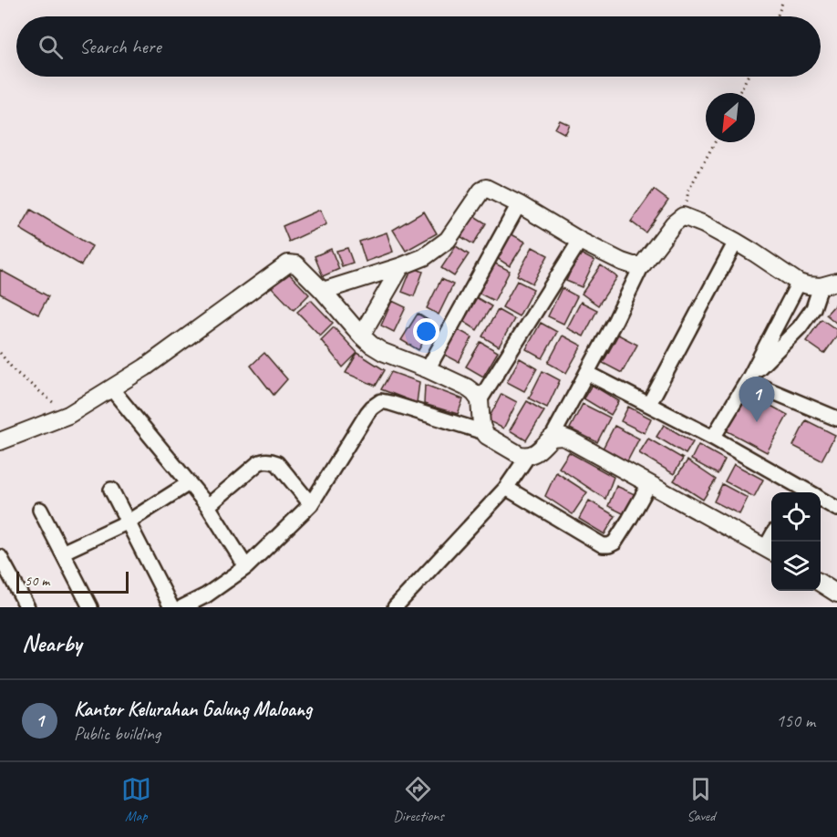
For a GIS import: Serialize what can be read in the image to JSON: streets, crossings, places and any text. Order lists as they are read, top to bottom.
{
  "scale_bar": "50 m",
  "north": "bottom left",
  "page": {
    "search": "Search here",
    "pins": "1",
    "scale": "50 m",
    "heading": "Nearby",
    "list": [
      {
        "mark": "1",
        "name": "Kantor Kelurahan Galung Maloang",
        "note": "Public building",
        "value": "150 m"
      }
    ],
    "nav": ["Map", "Directions", "Saved"]
  }
}
